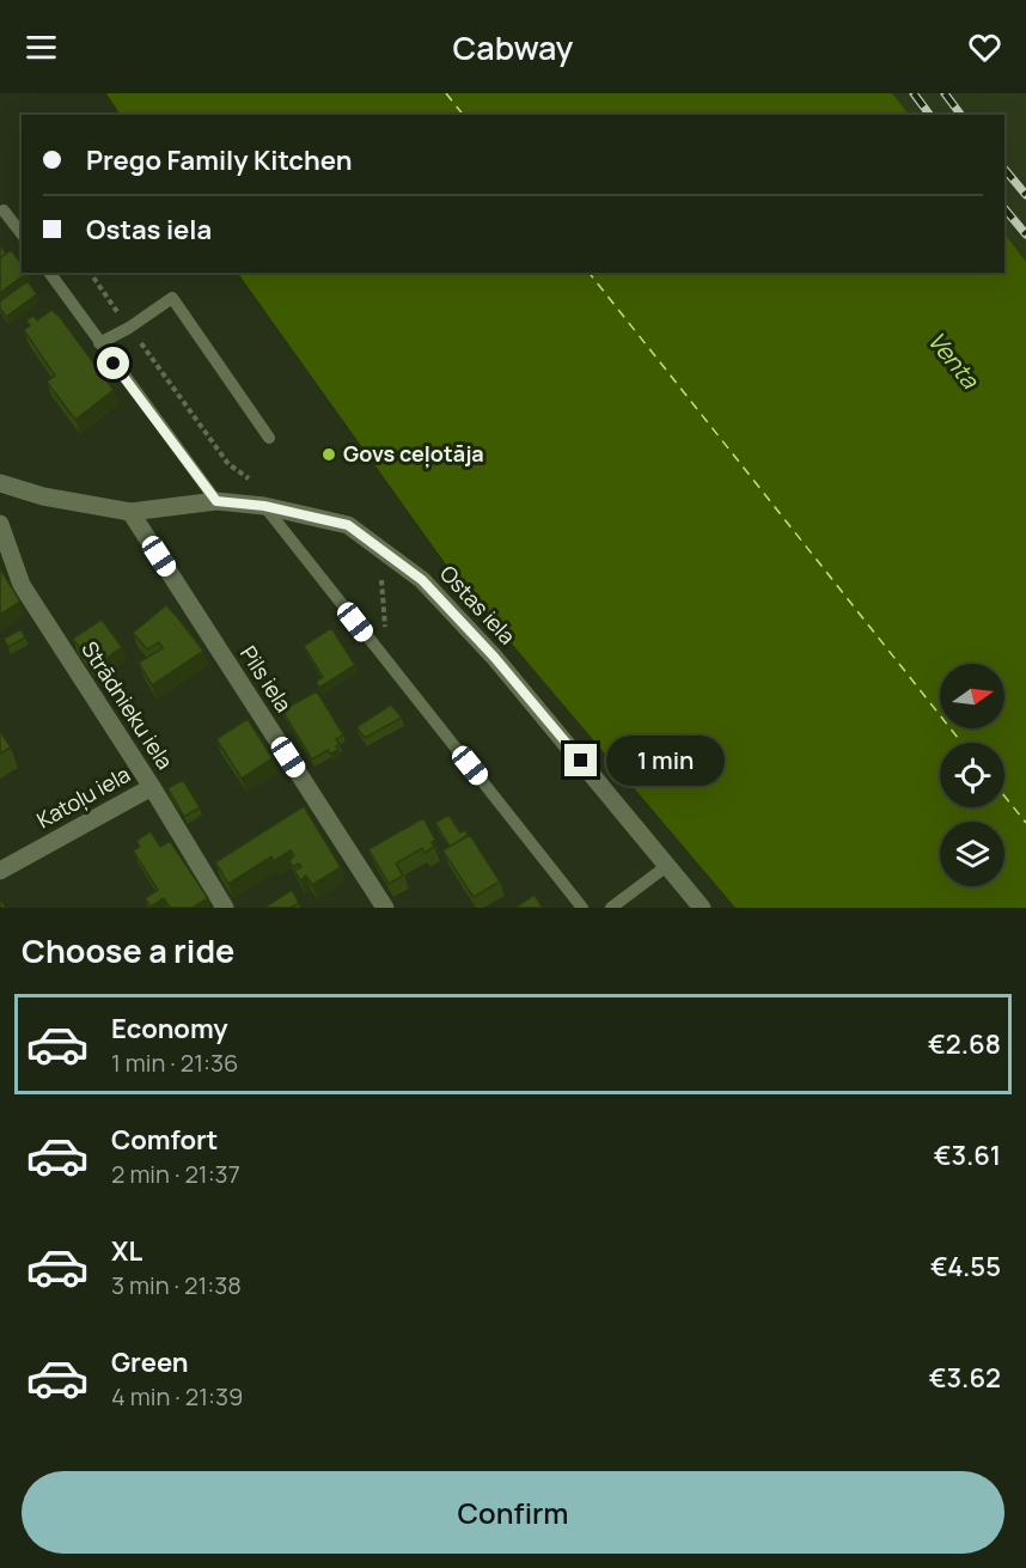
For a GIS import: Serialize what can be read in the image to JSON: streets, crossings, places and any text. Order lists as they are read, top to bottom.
{
  "streets": {
    "street": [
      "Ostas iela",
      "Pils iela",
      "Strādnieku iela",
      "Katoļu iela"
    ]
  },
  "crossings": [
    ["Ostas iela", "Pils iela"],
    ["Strādnieku iela", "Katoļu iela"]
  ],
  "water": ["Venta"],
  "places": ["Govs ceļotāja"],
  "north": "right",
  "page": {
    "header": "Cabway",
    "banner": ["Prego Family Kitchen", "Ostas iela"],
    "bubble": "1 min",
    "heading": "Choose a ride",
    "list": [
      {
        "name": "Economy",
        "note": "1 min · 21:36",
        "value": "€2.68"
      },
      {
        "name": "Comfort",
        "note": "2 min · 21:37",
        "value": "€3.61"
      },
      {
        "name": "XL",
        "note": "3 min · 21:38",
        "value": "€4.55"
      },
      {
        "name": "Green",
        "note": "4 min · 21:39",
        "value": "€3.62"
      }
    ],
    "buttons": "Confirm"
  }
}
